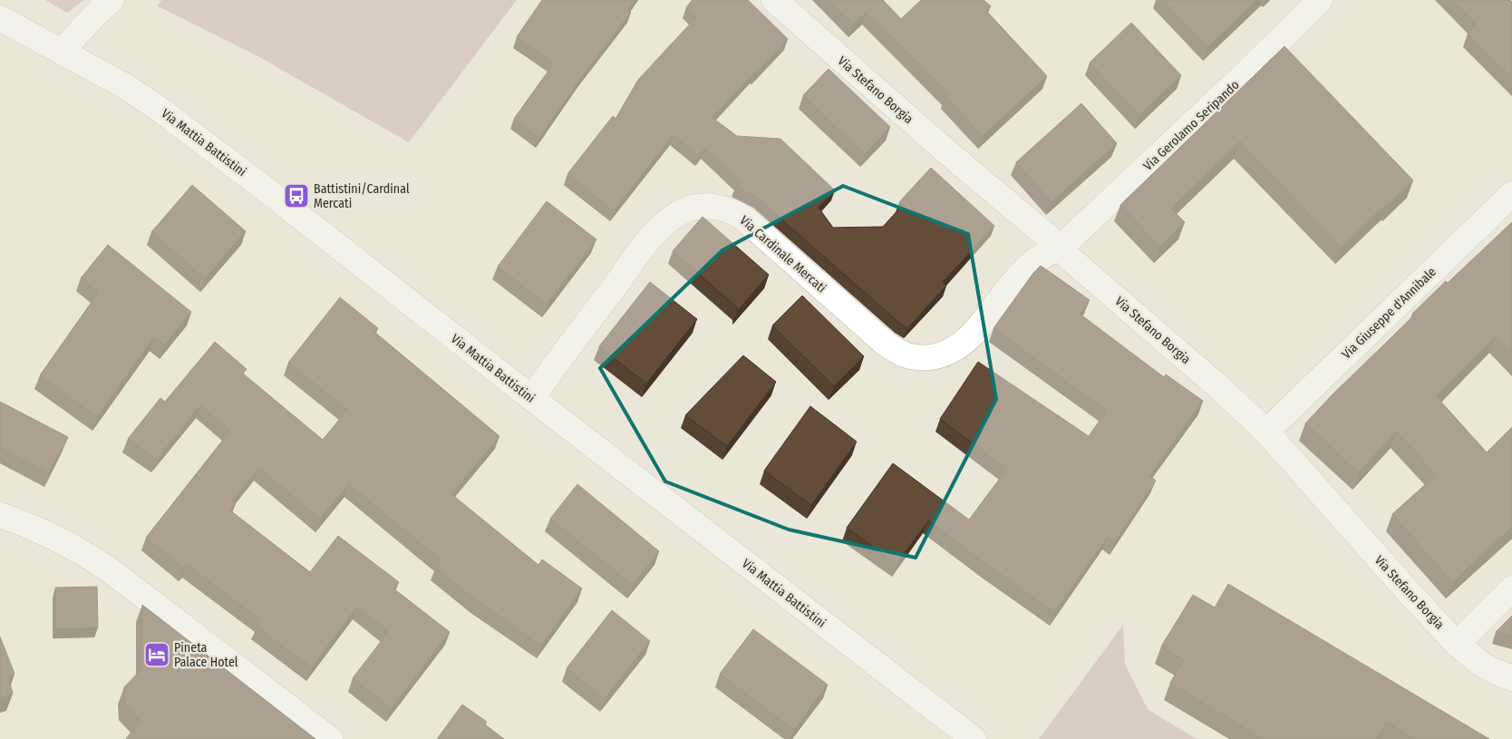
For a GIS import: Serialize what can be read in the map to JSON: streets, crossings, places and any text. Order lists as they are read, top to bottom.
{
  "streets": {
    "street": [
      "Via Stefano Borgia",
      "Via Gerolamo Seripando",
      "Via Mattia Battistini",
      "Via Cardinale Mercati",
      "Via Giuseppe d'Annibale"
    ]
  },
  "crossings": [
    ["Via Stefano Borgia", "Via Gerolamo Seripando"],
    ["Via Stefano Borgia", "Via Cardinale Mercati"],
    ["Via Stefano Borgia", "Via Giuseppe d'Annibale"],
    ["Via Gerolamo Seripando", "Via Cardinale Mercati"],
    ["Via Mattia Battistini", "Via Cardinale Mercati"]
  ],
  "places": {
    "bus stop": ["Battistini/Cardinal Mercati"],
    "hotel": ["Pineta Palace Hotel"]
  }
}
